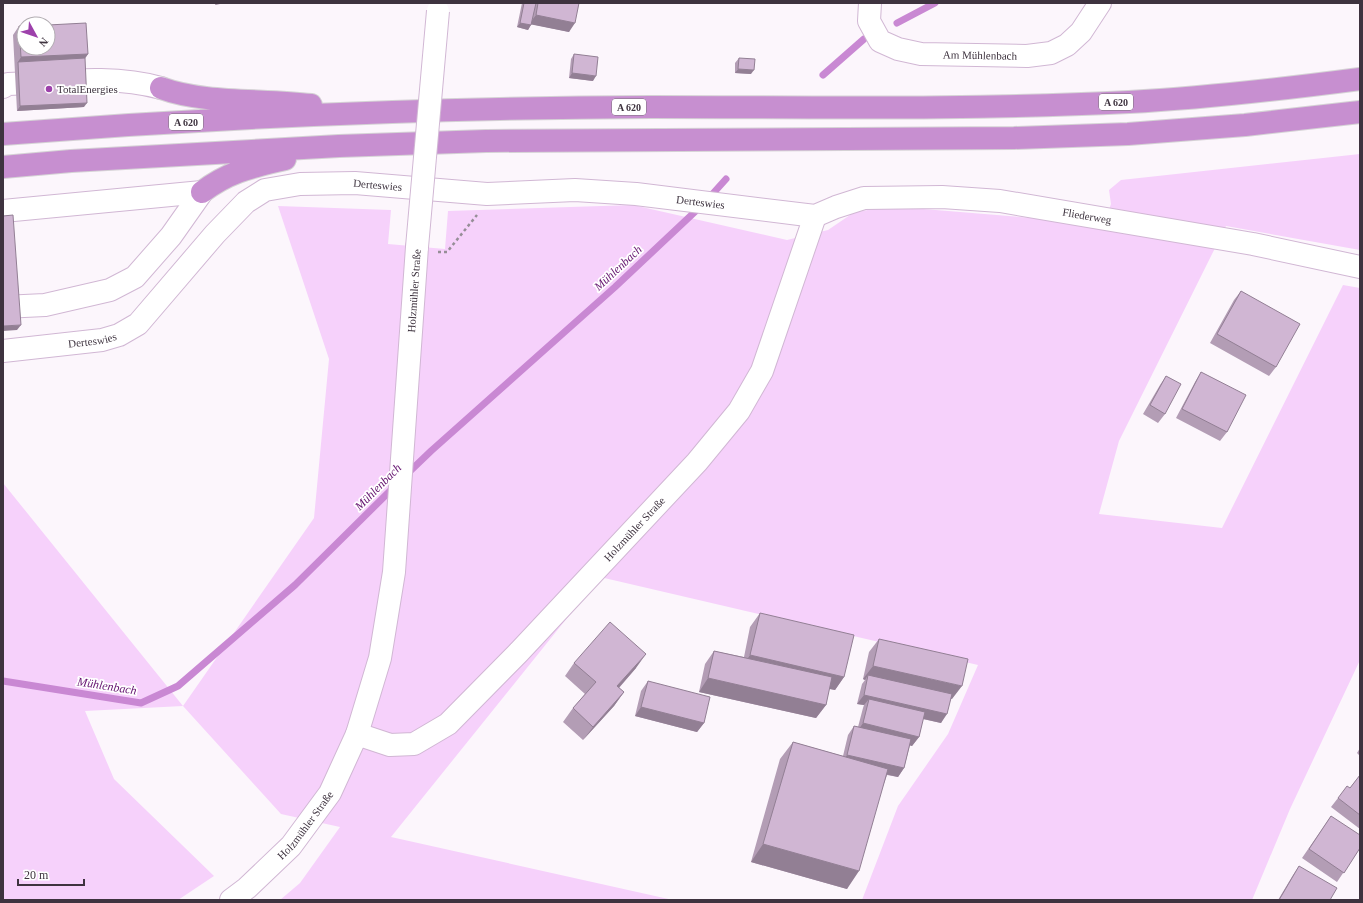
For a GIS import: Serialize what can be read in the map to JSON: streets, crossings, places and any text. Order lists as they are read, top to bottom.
{
  "streets": {
    "highway": ["A 620"],
    "street": [
      "Am Mühlenbach",
      "Derteswies",
      "Fliederweg",
      "Holzmühler Straße"
    ]
  },
  "crossings": [
    ["Derteswies", "Fliederweg"],
    ["Derteswies", "Holzmühler Straße"],
    ["Fliederweg", "Holzmühler Straße"]
  ],
  "water": ["Mühlenbach"],
  "places": ["TotalEnergies"],
  "scale_bar": "20 m",
  "north": "bottom right"
}
